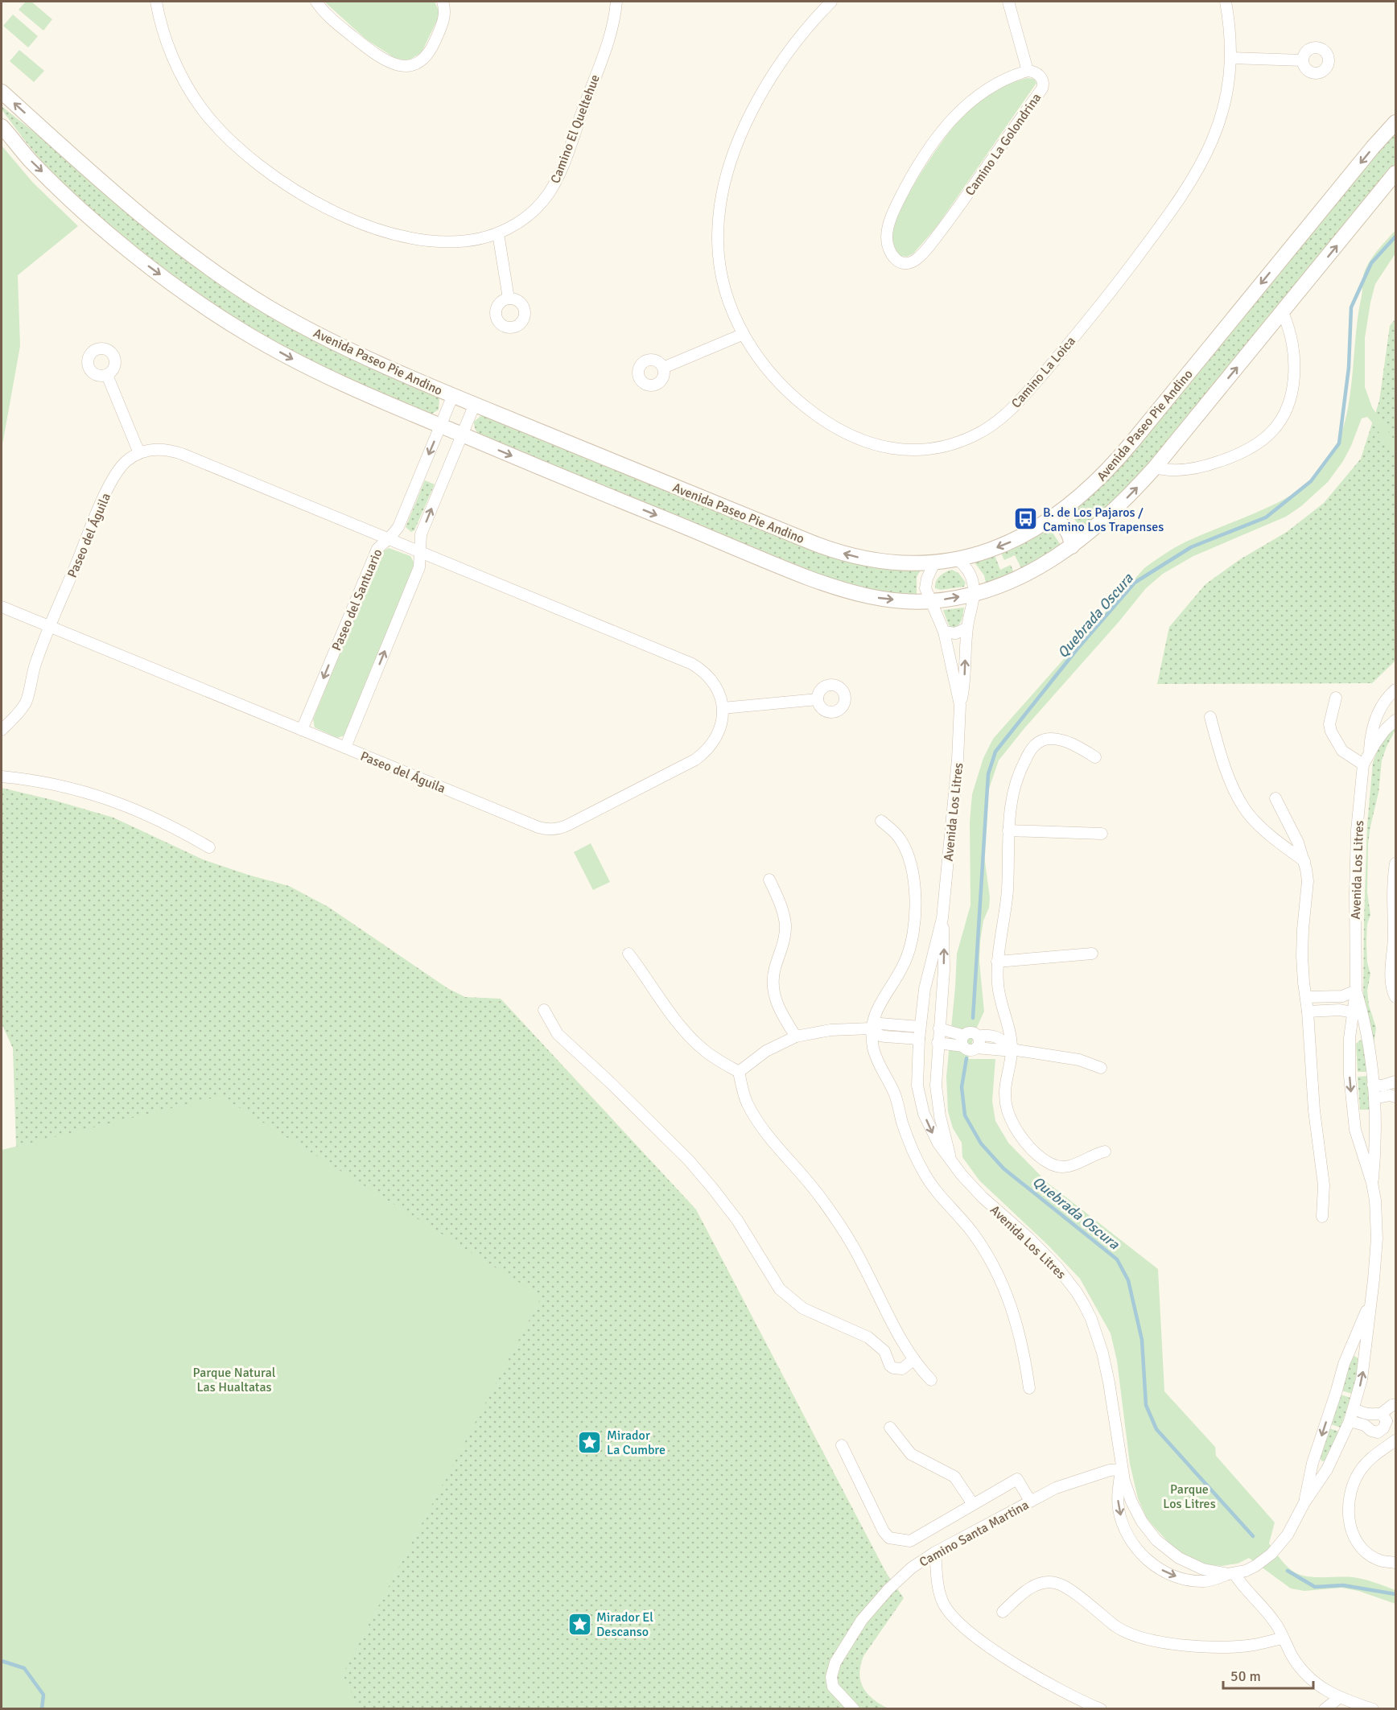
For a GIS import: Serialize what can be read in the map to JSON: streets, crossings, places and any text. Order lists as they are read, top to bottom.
{
  "streets": {
    "main road": ["Avenida Paseo Pie Andino"],
    "street": [
      "Camino El Queltehue",
      "Camino La Golondrina",
      "Camino La Loica",
      "Paseo del Águila",
      "Paseo del Santuario",
      "Avenida Los Litres",
      "Camino Santa Martina"
    ]
  },
  "crossings": [
    ["Avenida Paseo Pie Andino", "Paseo del Santuario"],
    ["Avenida Paseo Pie Andino", "Avenida Los Litres"],
    ["Paseo del Águila", "Paseo del Santuario"],
    ["Avenida Los Litres", "Camino Santa Martina"]
  ],
  "water": ["Quebrada Oscura"],
  "parks": ["Parque Natural Las Hualtatas", "Parque Los Litres"],
  "places": {
    "bus stop": ["B. de Los Pajaros / Camino Los Trapenses"],
    "place": ["Mirador La Cumbre", "Mirador El Descanso"]
  },
  "scale_bar": "50 m"
}
